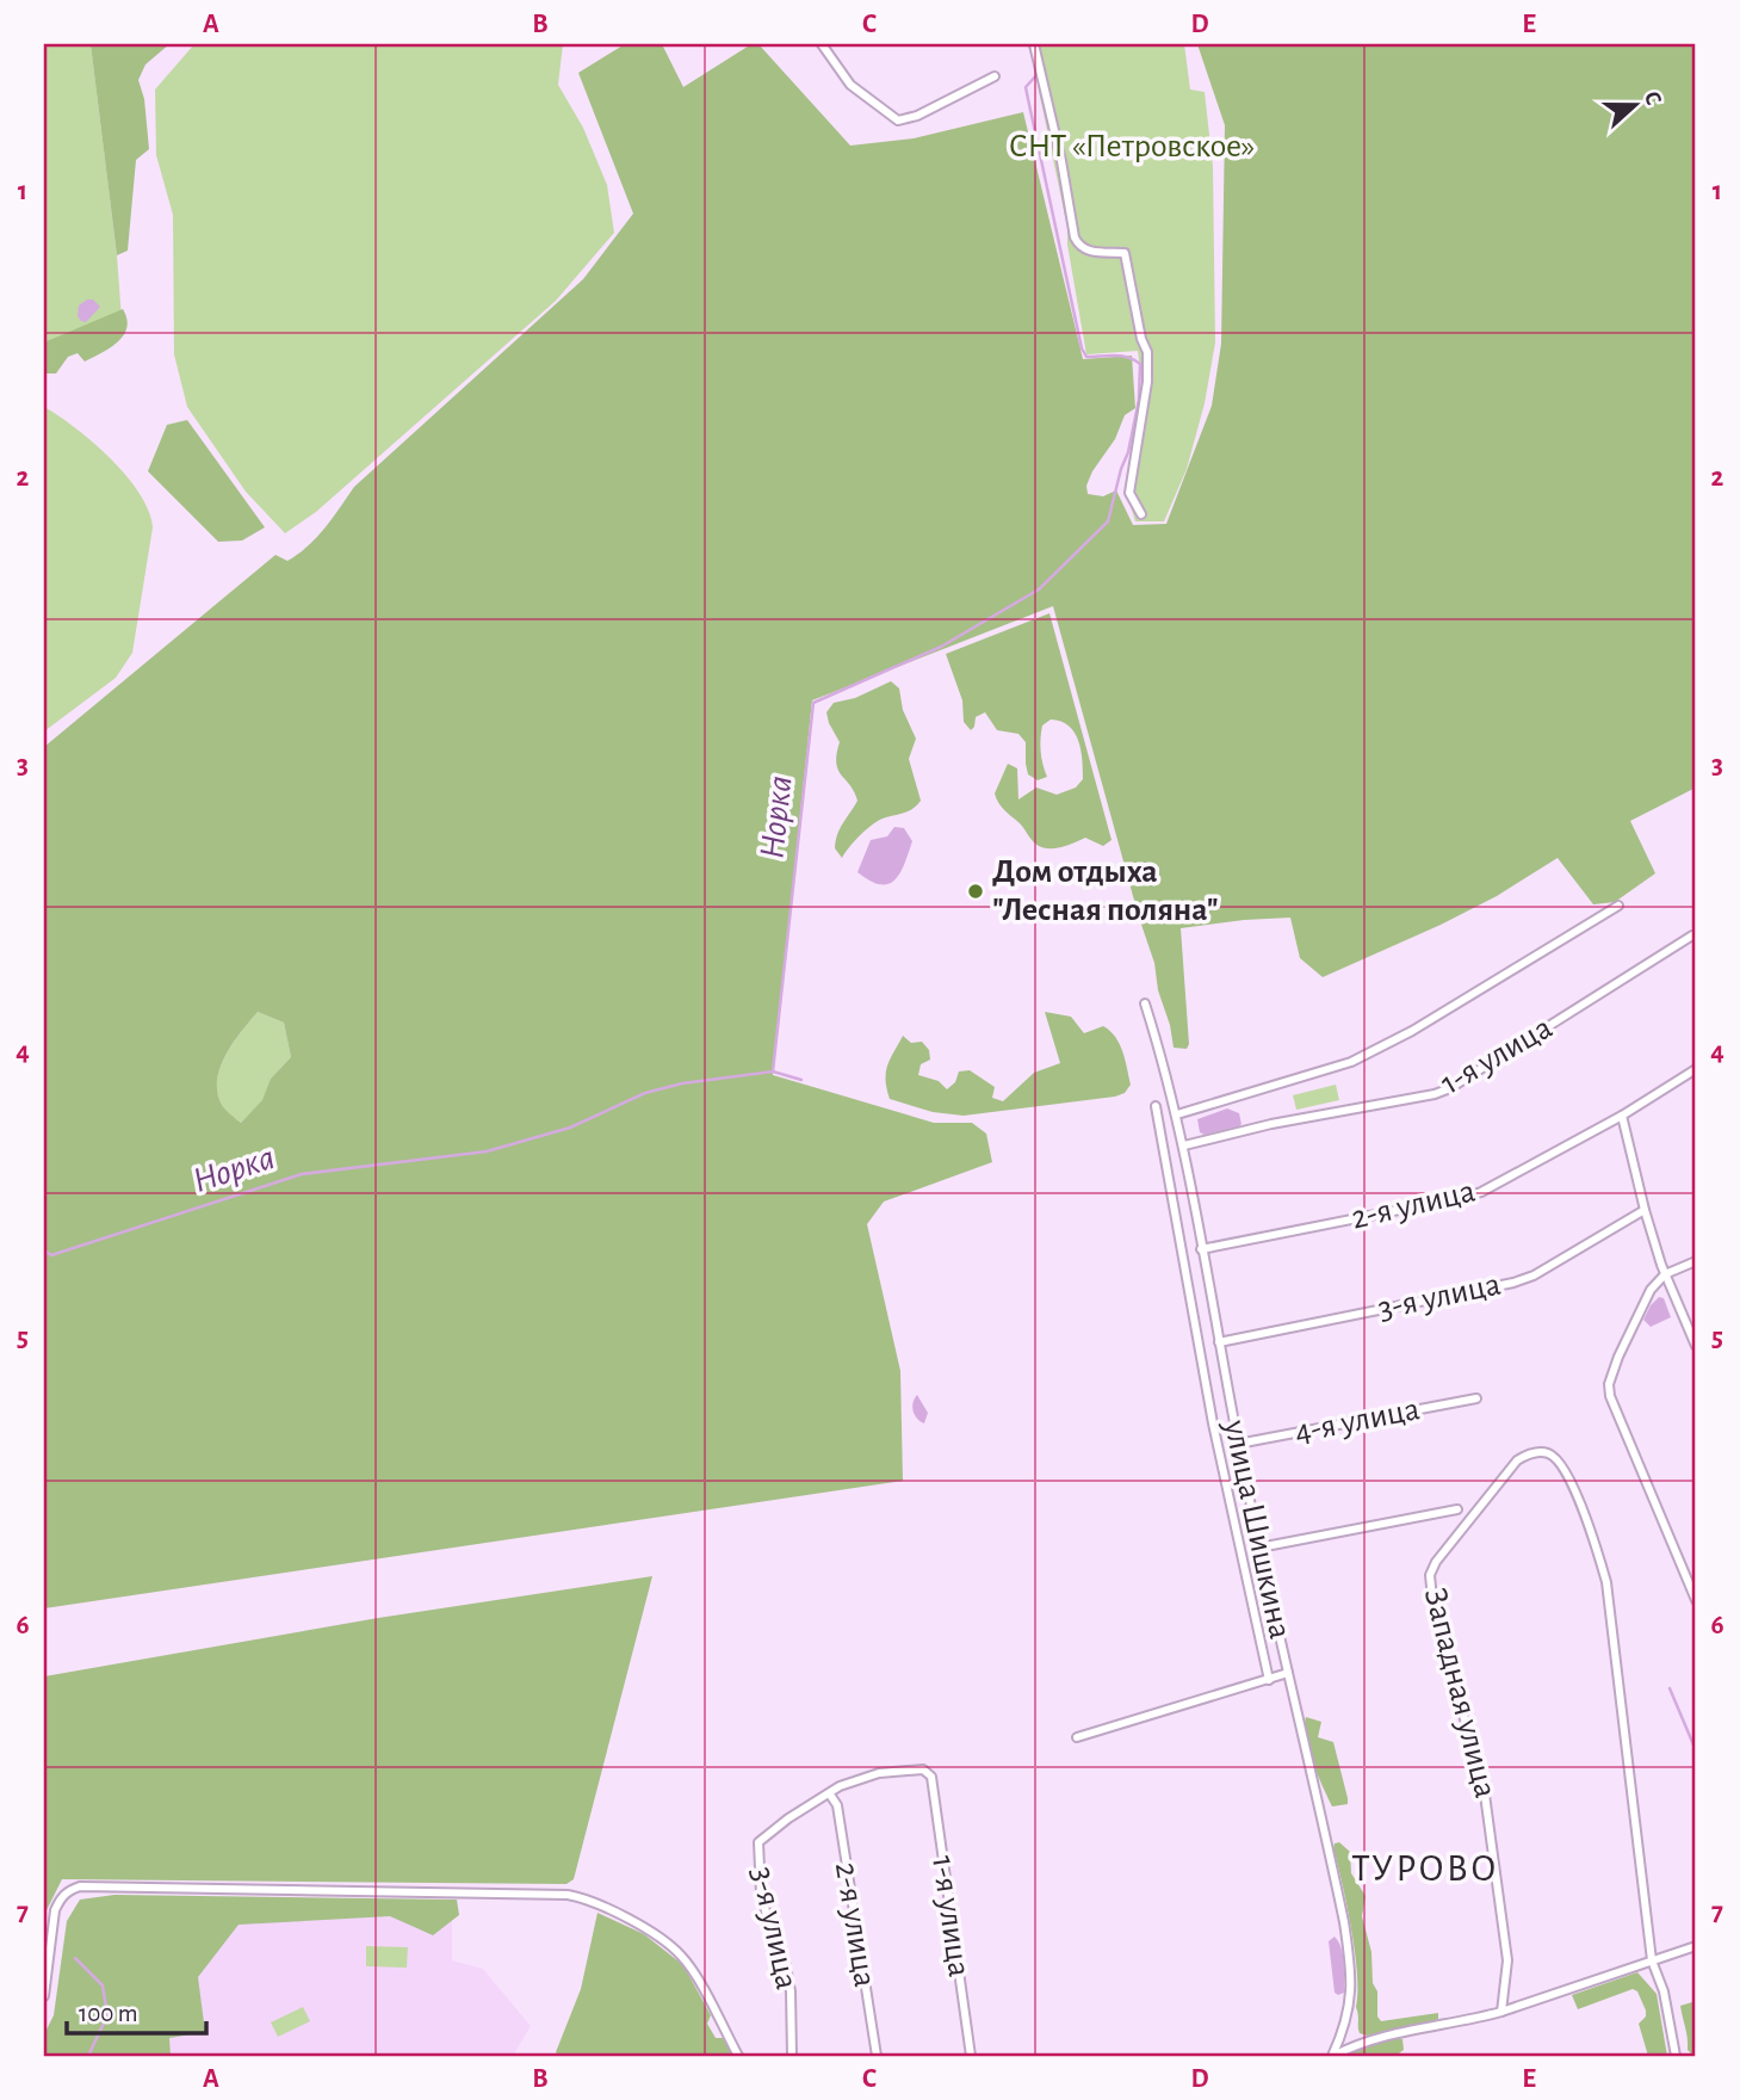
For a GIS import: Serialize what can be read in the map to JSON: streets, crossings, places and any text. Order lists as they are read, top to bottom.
{
  "streets": {
    "street": [
      "1-я улица",
      "2-я улица",
      "3-я улица",
      "4-я улица",
      "улица Шишкина",
      "Западная улица"
    ]
  },
  "crossings": [
    ["1-я улица", "2-я улица"],
    ["1-я улица", "3-я улица"],
    ["1-я улица", "улица Шишкина"],
    ["2-я улица", "3-я улица"],
    ["2-я улица", "улица Шишкина"],
    ["3-я улица", "улица Шишкина"],
    ["4-я улица", "улица Шишкина"]
  ],
  "districts": ["ТУРОВО"],
  "water": ["Норка"],
  "parks": ["СНТ «Петровское»"],
  "places": ["Дом отдыха \"Лесная поляна\""],
  "scale_bar": "100 m",
  "north": "right",
  "grid": {
    "columns": [
      "A",
      "B",
      "C",
      "D",
      "E"
    ],
    "rows": [
      "1",
      "2",
      "3",
      "4",
      "5",
      "6",
      "7"
    ]
  }
}
